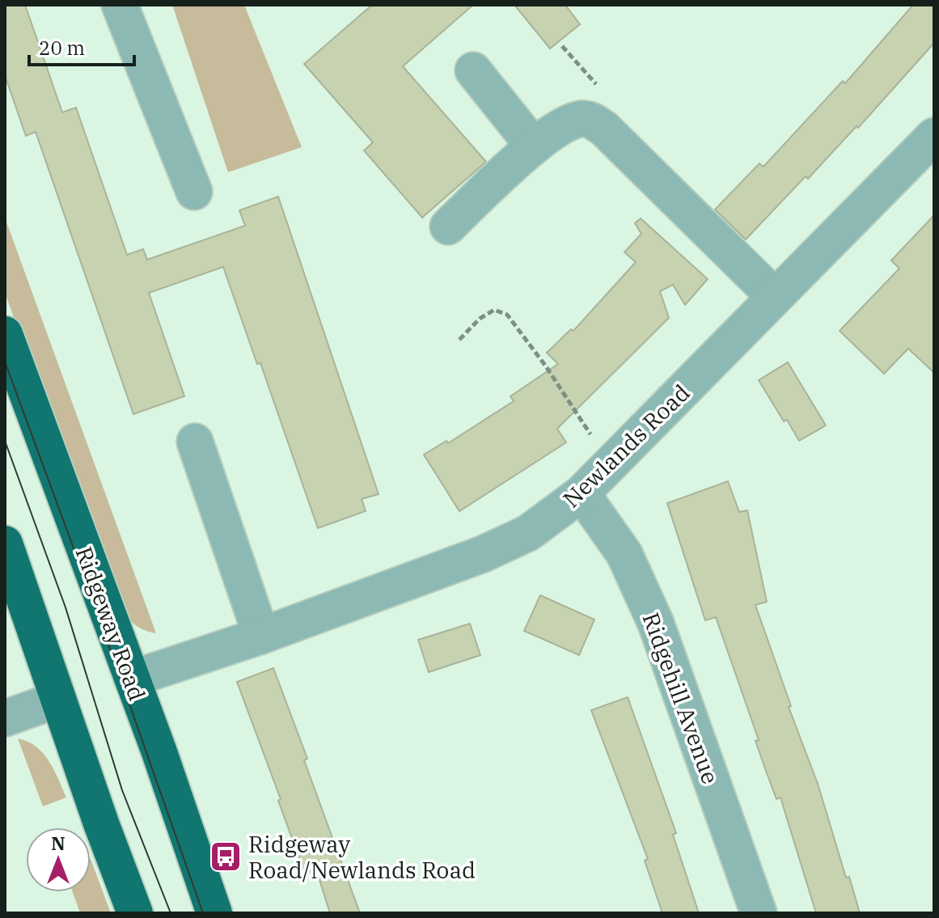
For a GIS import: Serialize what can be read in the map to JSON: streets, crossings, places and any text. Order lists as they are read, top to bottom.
{
  "streets": {
    "highway": ["Ridgeway Road"],
    "street": ["Newlands Road", "Ridgehill Avenue"]
  },
  "crossings": [
    ["Newlands Road", "Ridgeway Road"],
    ["Newlands Road", "Ridgehill Avenue"]
  ],
  "places": {
    "bus stop": ["Ridgeway Road/Newlands Road"]
  },
  "scale_bar": "20 m",
  "north": "top"
}
